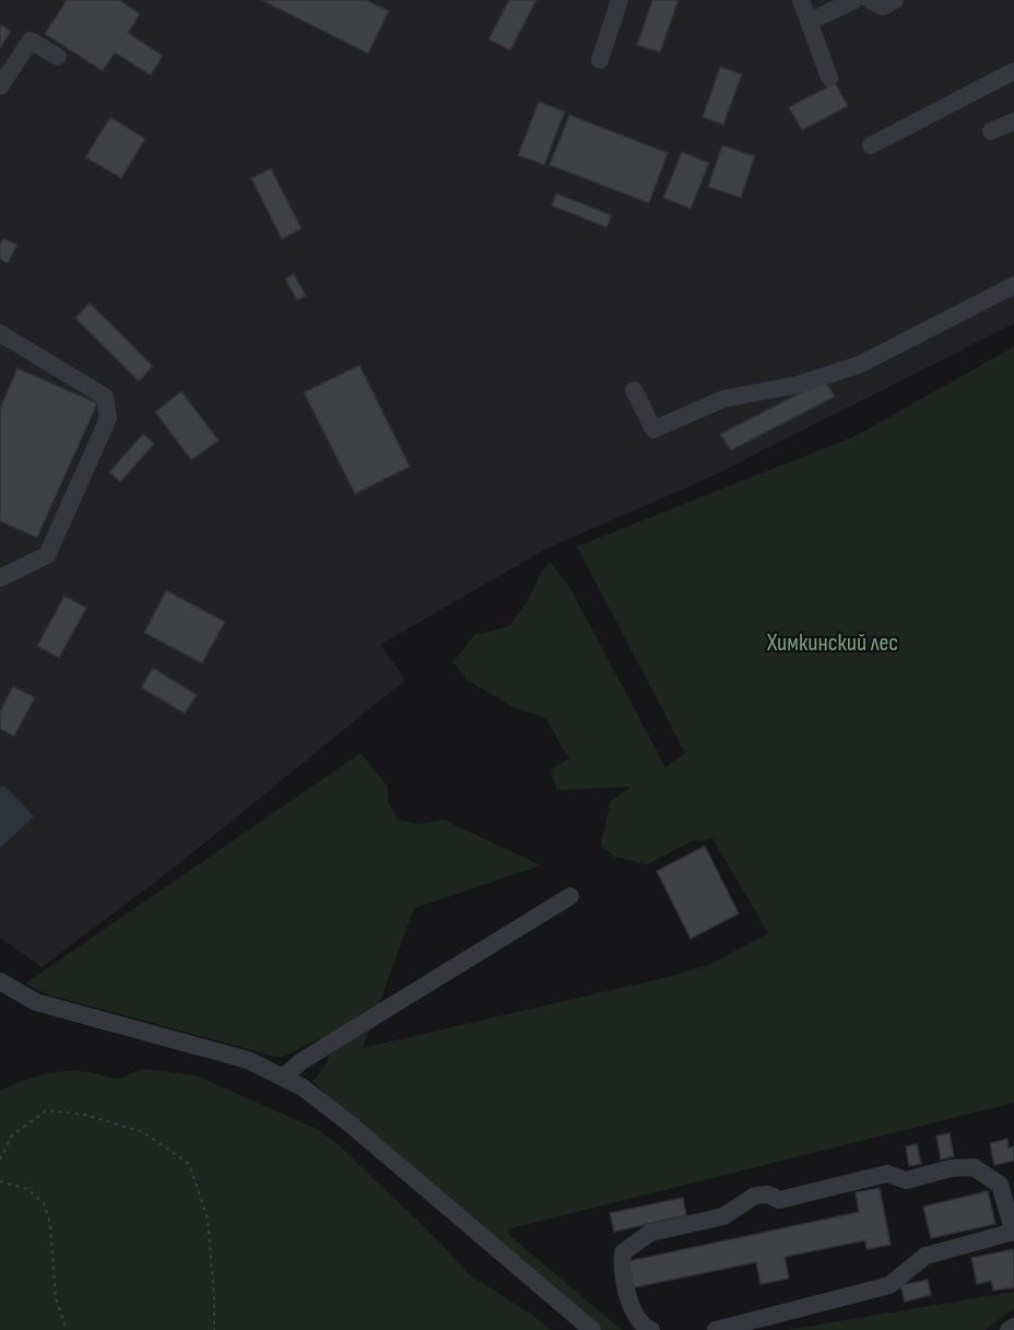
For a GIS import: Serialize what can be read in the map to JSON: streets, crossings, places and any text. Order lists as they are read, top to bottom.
{
  "parks": ["Химкинский лес"]
}
